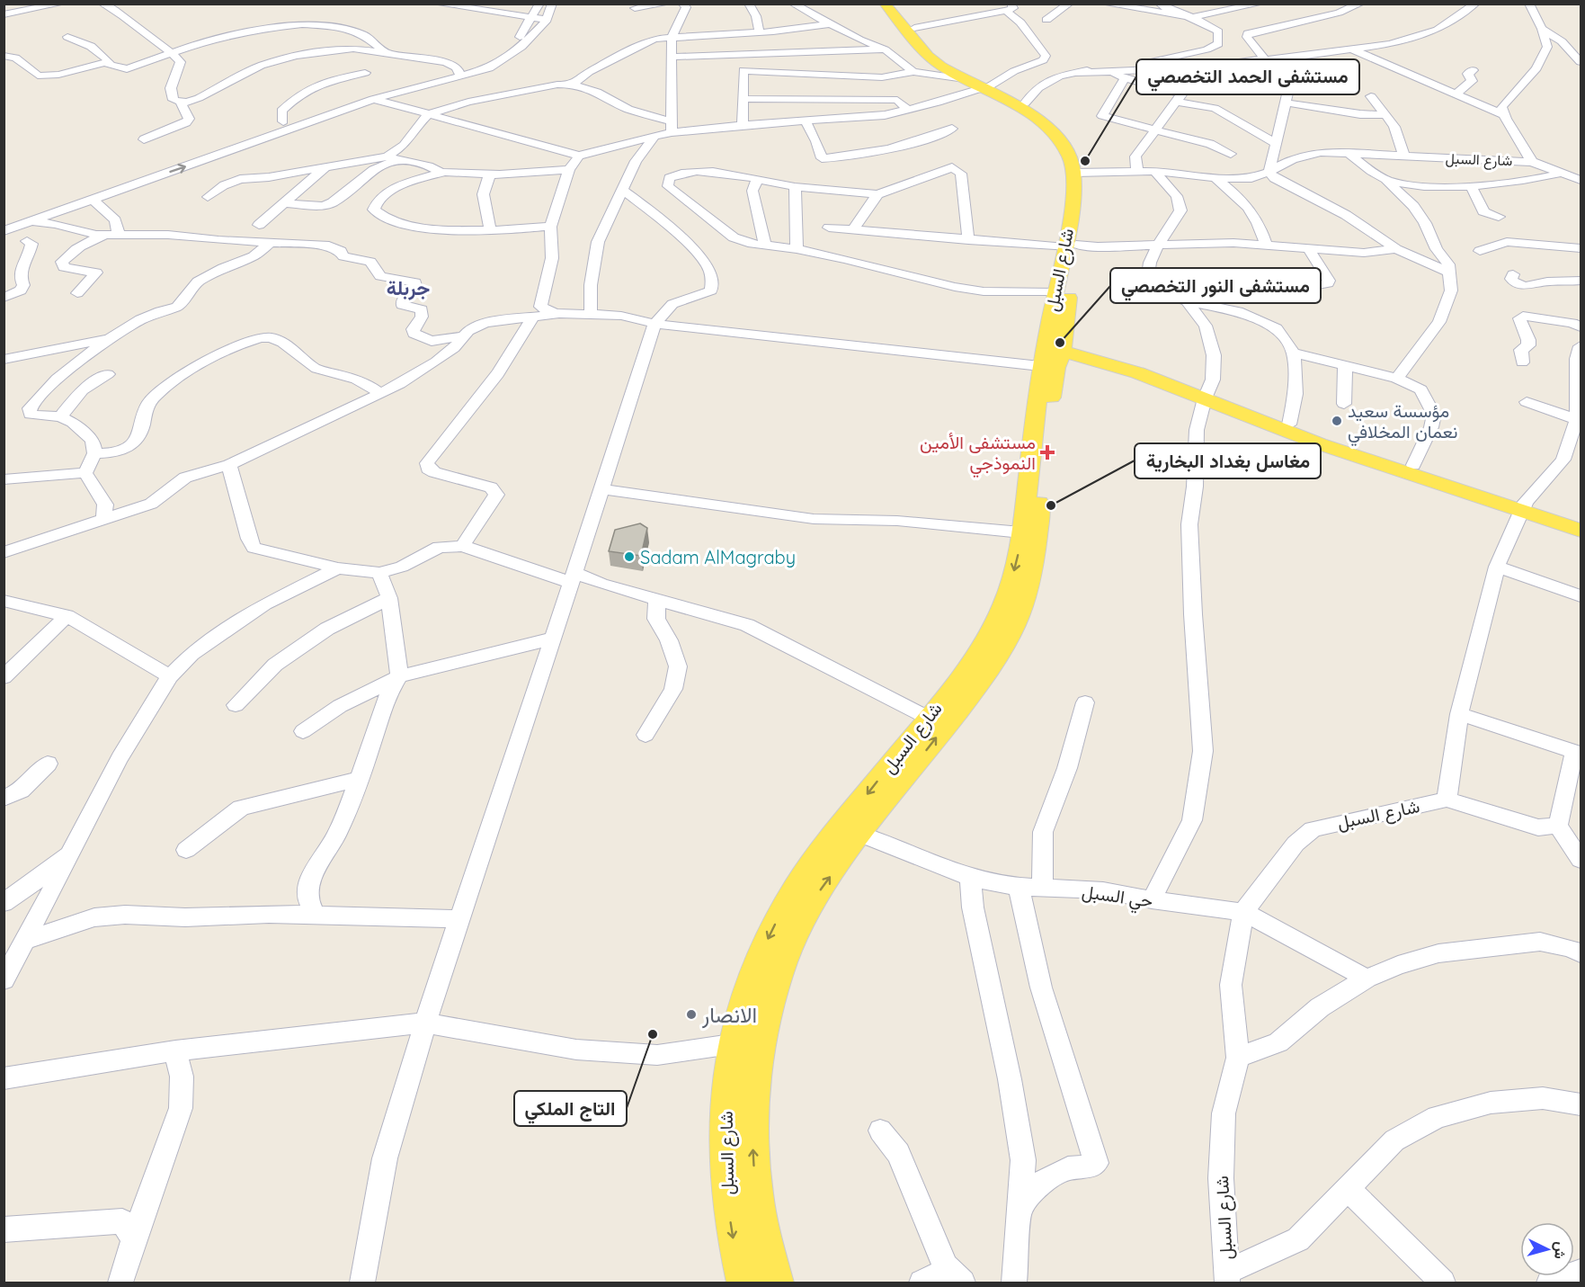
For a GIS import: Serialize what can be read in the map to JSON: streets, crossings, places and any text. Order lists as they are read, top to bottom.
{
  "streets": {
    "main road": ["شارع السبل"],
    "street": ["حي السبل"]
  },
  "crossings": [
    ["شارع السبل", "حي السبل"]
  ],
  "districts": ["جربلة"],
  "places": {
    "other": [
      "مستشفى الحمد التخصصي",
      "مستشفى النور التخصصي",
      "مؤسسة سعيد نعمان المخلافي",
      "مغاسل بغداد البخارية",
      "Sadam AlMagraby",
      "الانصار",
      "التاج الملكي"
    ],
    "health": ["مستشفى الأمين النموذجي"]
  },
  "north": "right"
}
